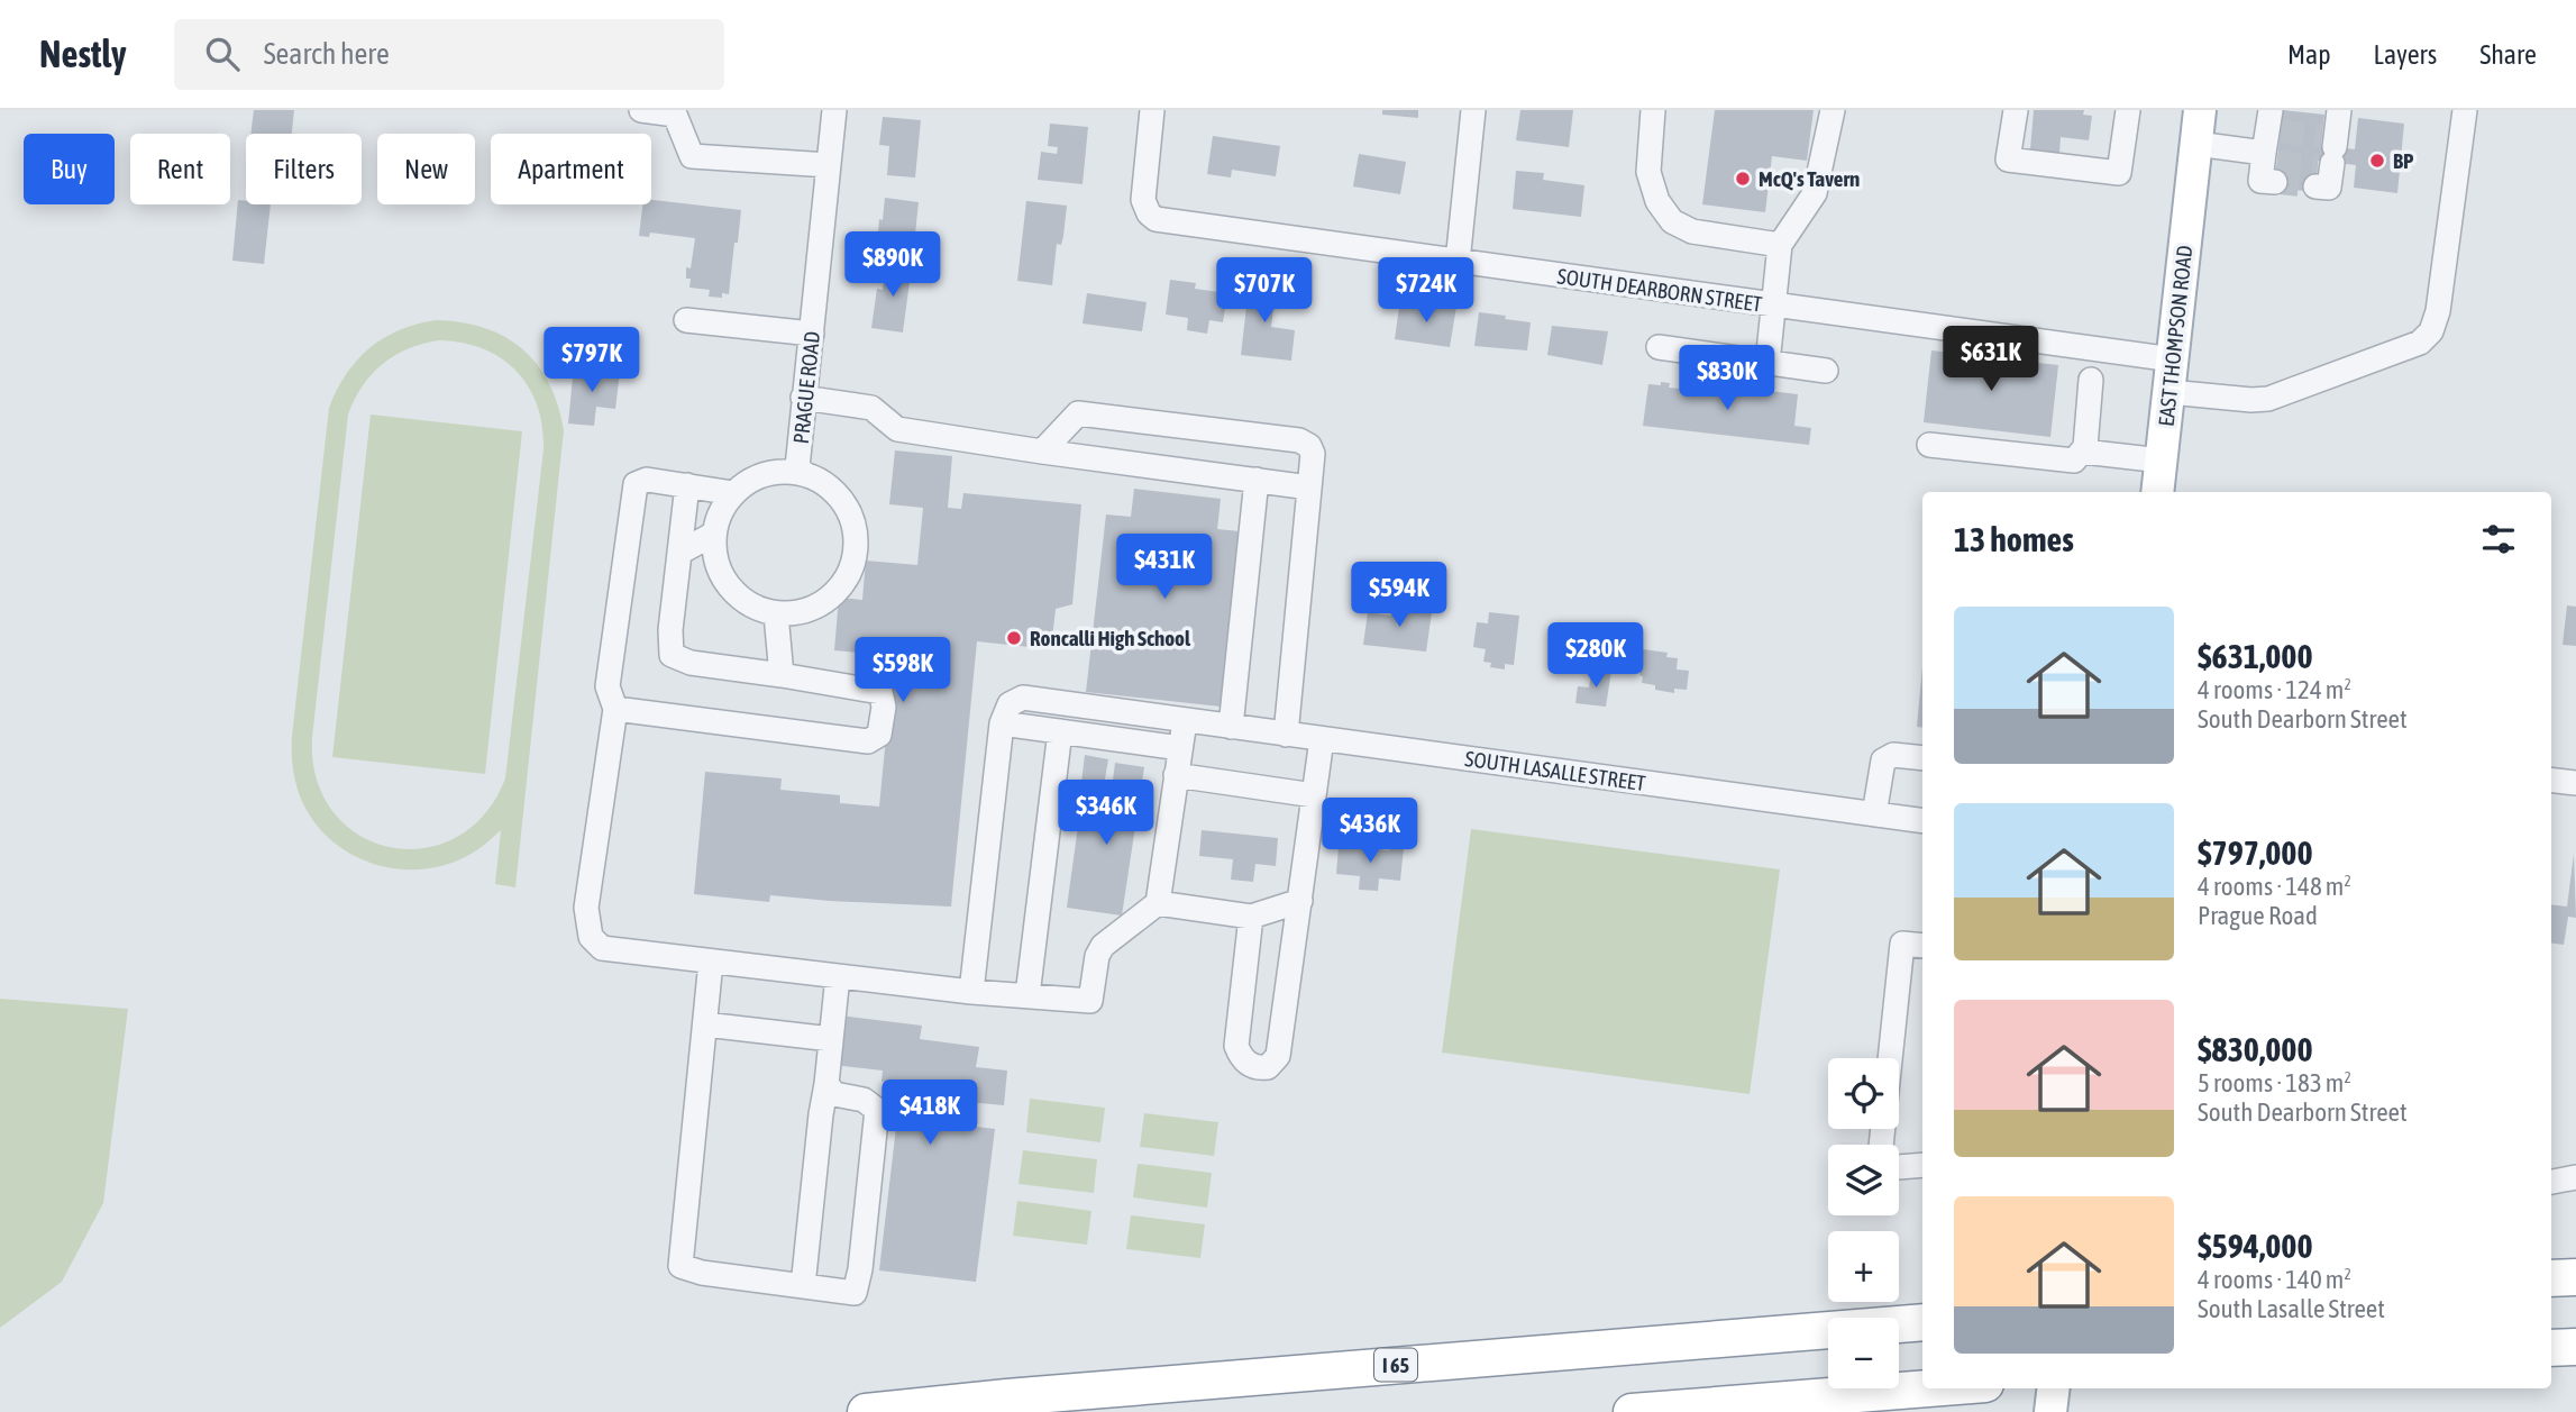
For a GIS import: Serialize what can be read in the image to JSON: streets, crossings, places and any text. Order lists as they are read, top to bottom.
{
  "streets": {
    "highway": ["I 65"],
    "main road": ["EAST THOMPSON ROAD"],
    "street": ["SOUTH DEARBORN STREET", "PRAGUE ROAD", "SOUTH LASALLE STREET"]
  },
  "crossings": [
    ["SOUTH DEARBORN STREET", "EAST THOMPSON ROAD"]
  ],
  "places": ["BP", "McQ's Tavern", "Roncalli High School"],
  "page": {
    "header": "Nestly",
    "search": "Search here",
    "nav": ["Map", "Layers", "Share"],
    "chip": [
      "Buy",
      "Rent",
      "Filters",
      "New",
      "Apartment"
    ],
    "price": [
      "$890K",
      "$707K",
      "$724K",
      "$631K",
      "$797K",
      "$830K",
      "$431K",
      "$594K",
      "$280K",
      "$598K",
      "$346K",
      "$436K",
      "$418K"
    ],
    "heading": "13 homes",
    "list": [
      {
        "name": "$631,000",
        "note": "4 rooms · 124 m² · South Dearborn Street"
      },
      {
        "name": "$797,000",
        "note": "4 rooms · 148 m² · Prague Road"
      },
      {
        "name": "$830,000",
        "note": "5 rooms · 183 m² · South Dearborn Street"
      },
      {
        "name": "$594,000",
        "note": "4 rooms · 140 m² · South Lasalle Street"
      }
    ],
    "map_buttons": ["+", "−"]
  }
}
